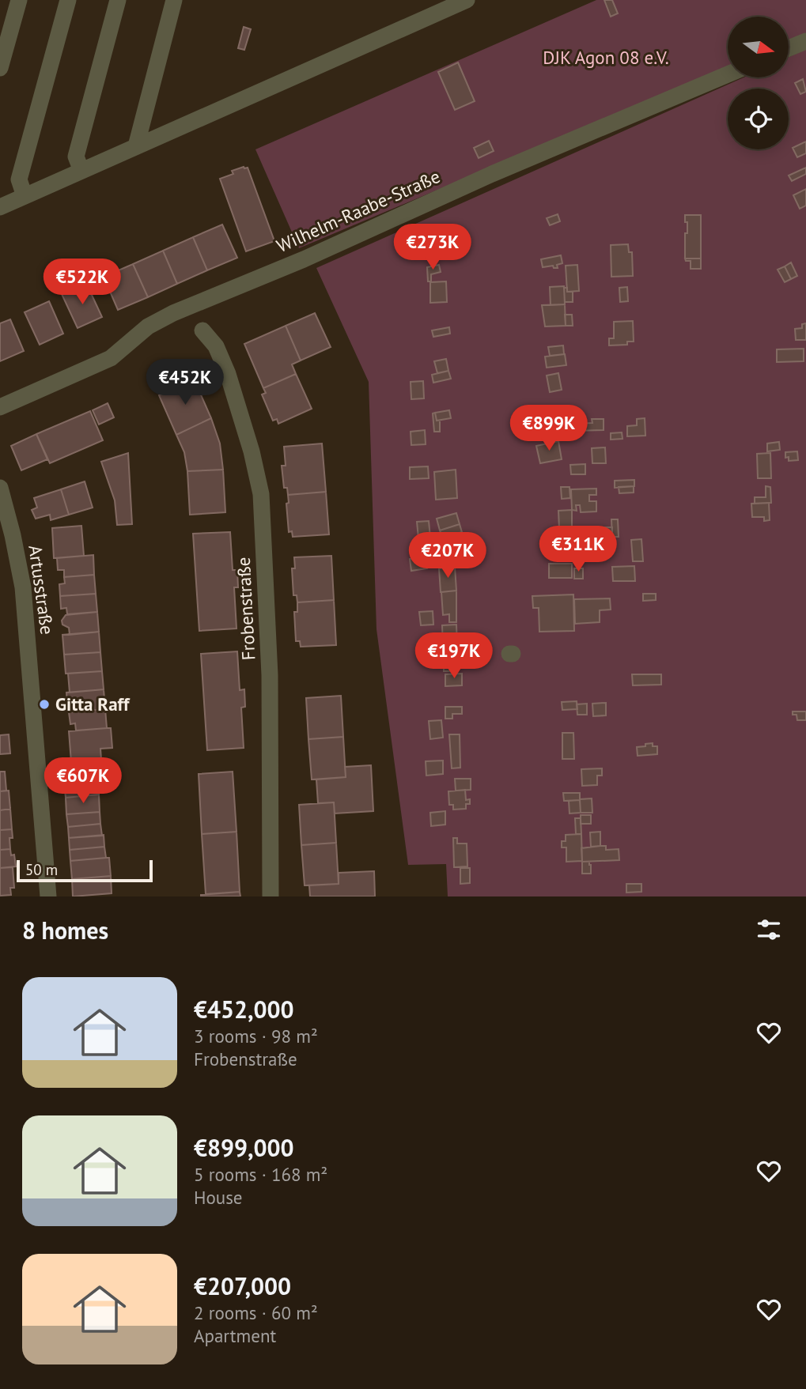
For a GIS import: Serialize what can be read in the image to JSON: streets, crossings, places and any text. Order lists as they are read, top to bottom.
{
  "streets": {
    "street": ["Wilhelm-Raabe-Straße", "Artusstraße", "Frobenstraße"]
  },
  "parks": ["DJK Agon 08 e.V."],
  "places": ["Gitta Raff"],
  "scale_bar": "50 m",
  "north": "right",
  "page": {
    "price": [
      "€273K",
      "€522K",
      "€452K",
      "€899K",
      "€311K",
      "€207K",
      "€197K",
      "€607K"
    ],
    "scale": "50 m",
    "heading": "8 homes",
    "list": [
      {
        "name": "€452,000",
        "note": "3 rooms · 98 m² · Frobenstraße"
      },
      {
        "name": "€899,000",
        "note": "5 rooms · 168 m² · House"
      },
      {
        "name": "€207,000",
        "note": "2 rooms · 60 m² · Apartment"
      }
    ]
  }
}
